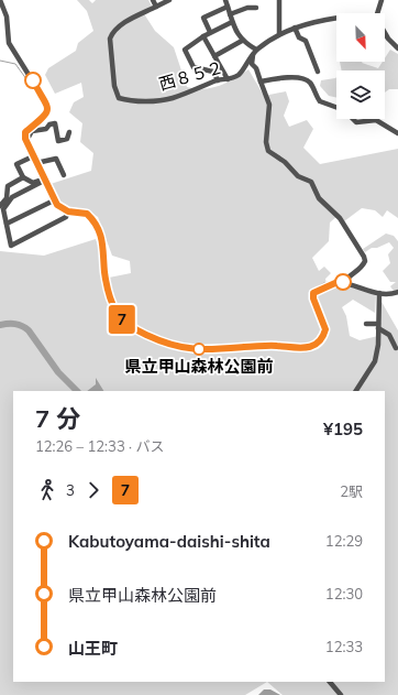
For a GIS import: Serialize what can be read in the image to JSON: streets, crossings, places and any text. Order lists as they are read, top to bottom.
{
  "streets": {
    "street": ["西８５２"]
  },
  "places": ["県立甲山森林公園前"],
  "lines": ["bus line 7"],
  "north": "bottom right",
  "page": {
    "on_map": "7",
    "heading": ["7 分", "12:26 – 12:33 · バス", "¥195"],
    "legs": ["3", "7", "2駅"],
    "list": [
      {
        "name": "Kabutoyama-daishi-shita",
        "value": "12:29"
      },
      {
        "name": "県立甲山森林公園前",
        "value": "12:30"
      },
      {
        "name": "山王町",
        "value": "12:33"
      }
    ]
  }
}
